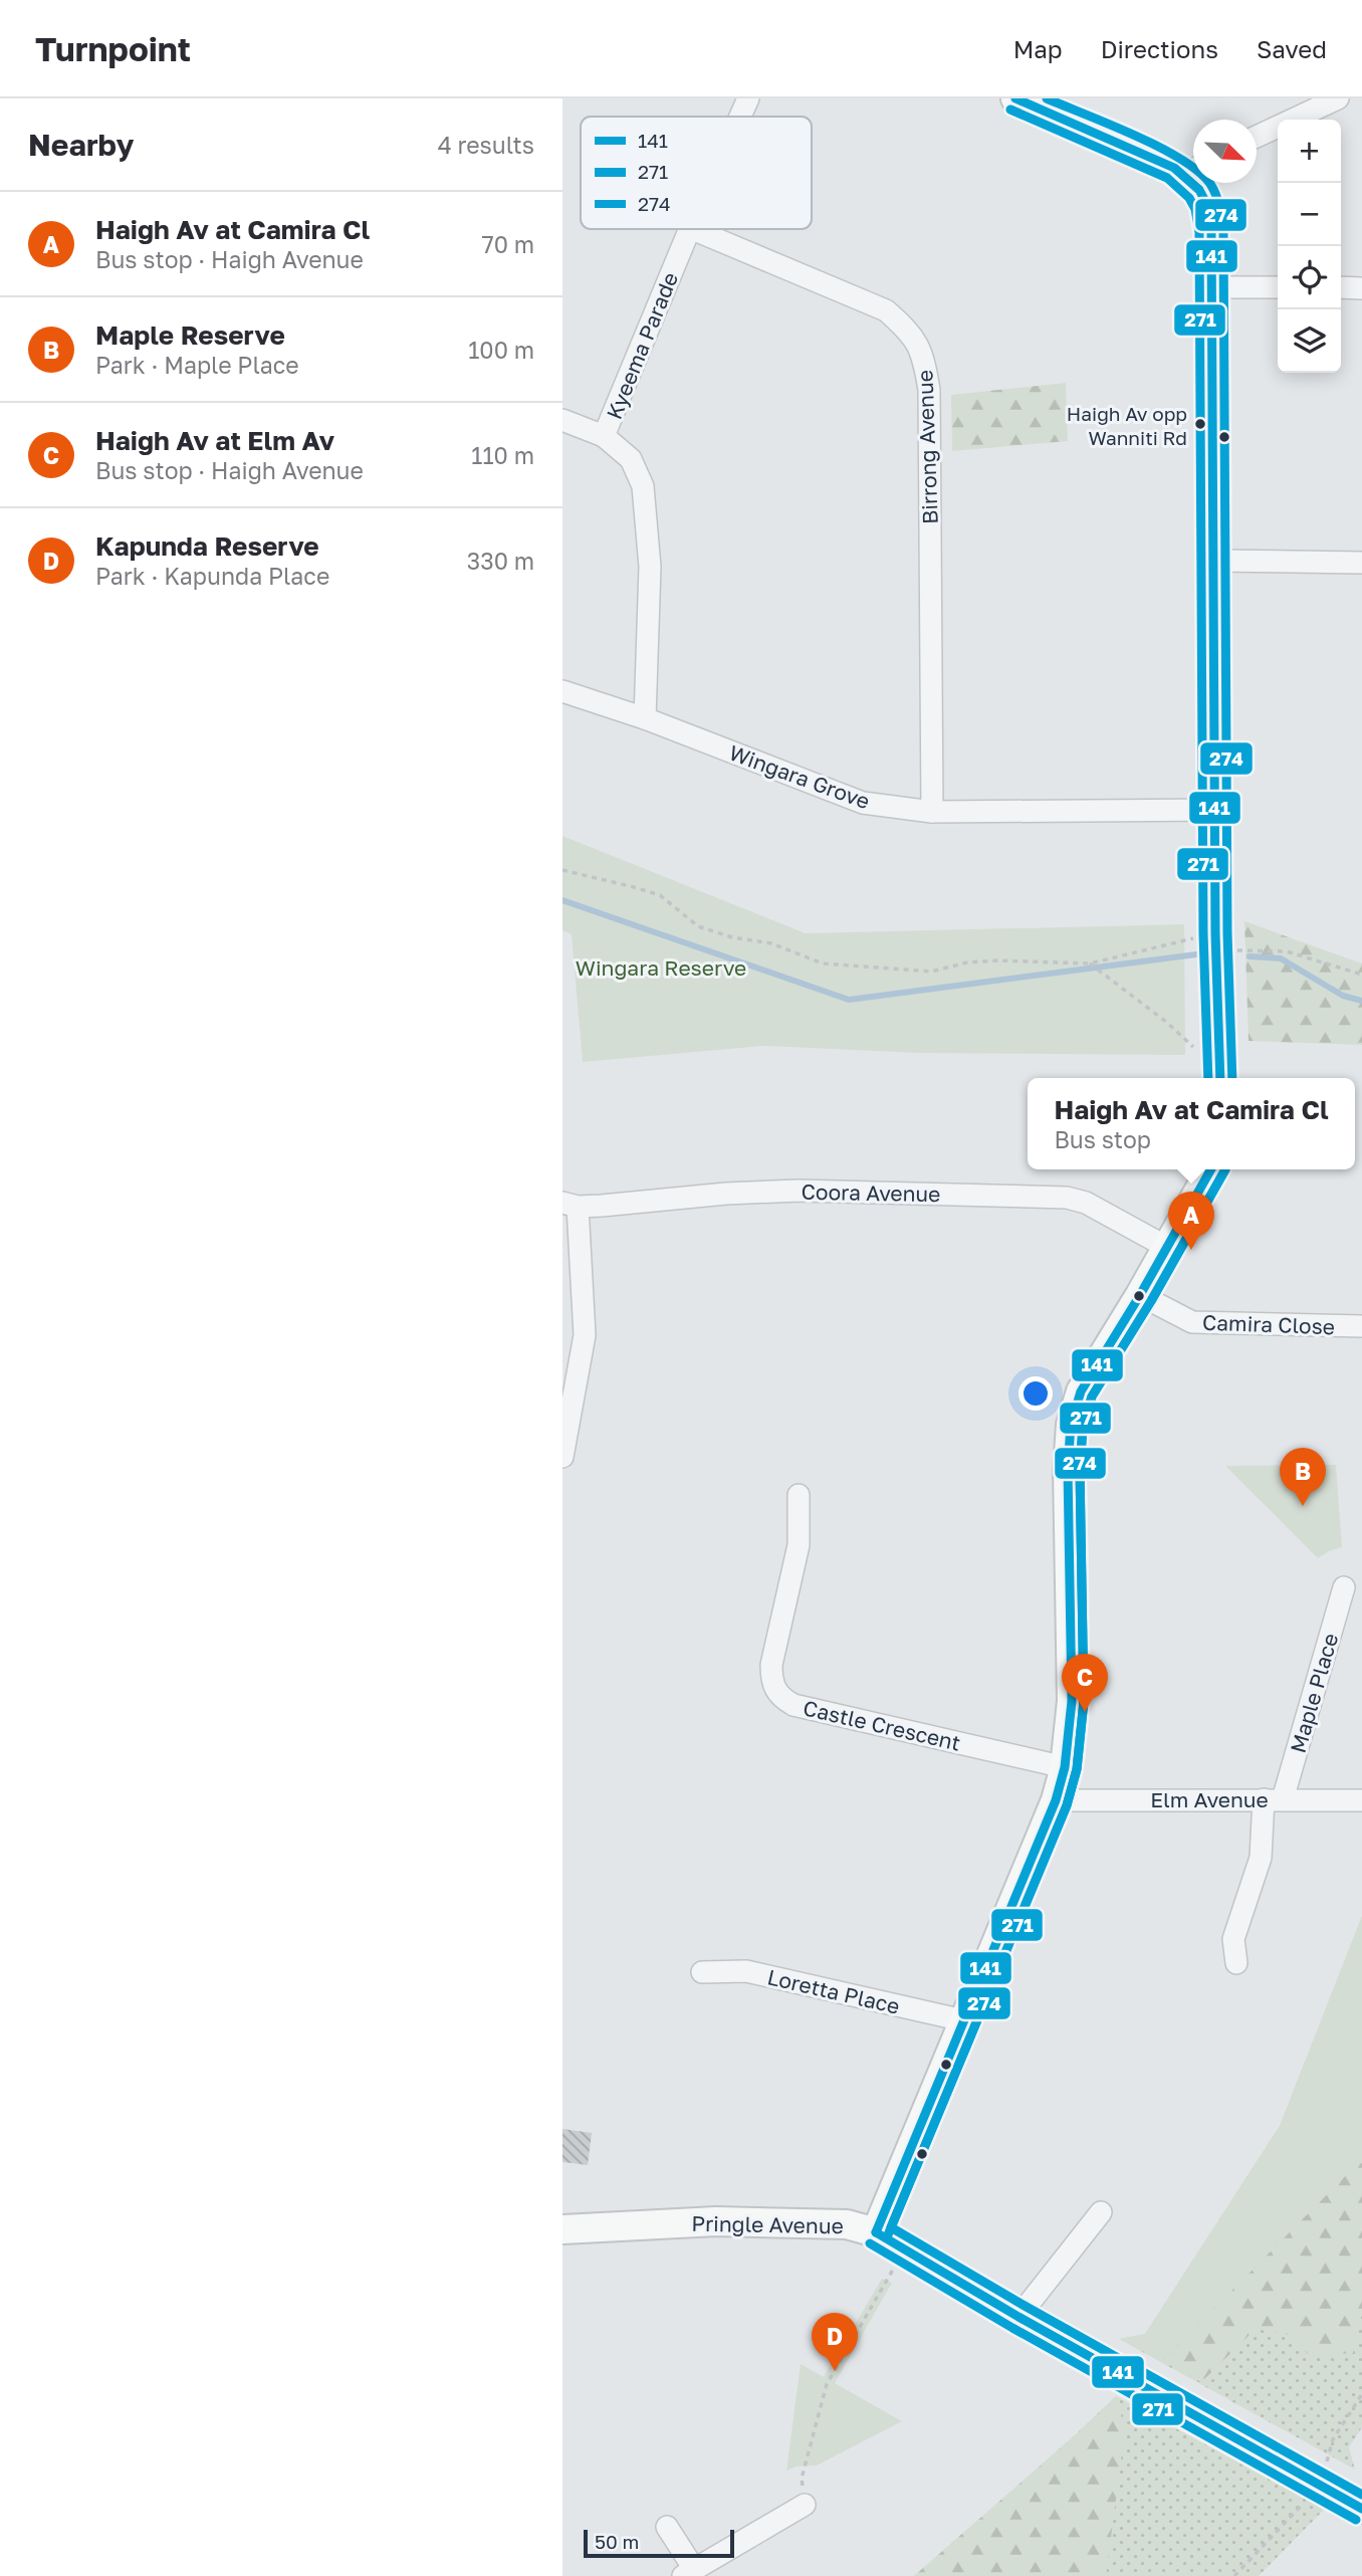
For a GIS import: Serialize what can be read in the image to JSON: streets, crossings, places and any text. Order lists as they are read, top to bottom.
{
  "streets": {
    "street": [
      "Kyeema Parade",
      "Birrong Avenue",
      "Wingara Grove",
      "Coora Avenue",
      "Camira Close",
      "Maple Place",
      "Castle Crescent",
      "Elm Avenue",
      "Loretta Place",
      "Pringle Avenue"
    ]
  },
  "crossings": [
    ["Kyeema Parade", "Wingara Grove"],
    ["Birrong Avenue", "Wingara Grove"],
    ["Maple Place", "Elm Avenue"]
  ],
  "parks": ["Wingara Reserve"],
  "places": ["Haigh Av opp Wanniti Rd"],
  "lines": ["transit line 141", "transit line 274", "transit line 271"],
  "legend": ["141", "271", "274"],
  "scale_bar": "50 m",
  "north": "bottom right",
  "page": {
    "header": "Turnpoint",
    "nav": ["Map", "Directions", "Saved"],
    "heading": ["Nearby", "4 results"],
    "map_buttons": ["+", "−"],
    "list": [
      {
        "mark": "A",
        "name": "Haigh Av at Camira Cl",
        "note": "Bus stop · Haigh Avenue",
        "value": "70 m"
      },
      {
        "mark": "B",
        "name": "Maple Reserve",
        "note": "Park · Maple Place",
        "value": "100 m"
      },
      {
        "mark": "C",
        "name": "Haigh Av at Elm Av",
        "note": "Bus stop · Haigh Avenue",
        "value": "110 m"
      },
      {
        "mark": "D",
        "name": "Kapunda Reserve",
        "note": "Park · Kapunda Place",
        "value": "330 m"
      }
    ],
    "popup": ["Haigh Av at Camira Cl", "Bus stop"],
    "pins": [
      "A",
      "B",
      "C",
      "D"
    ],
    "scale": "50 m"
  }
}
